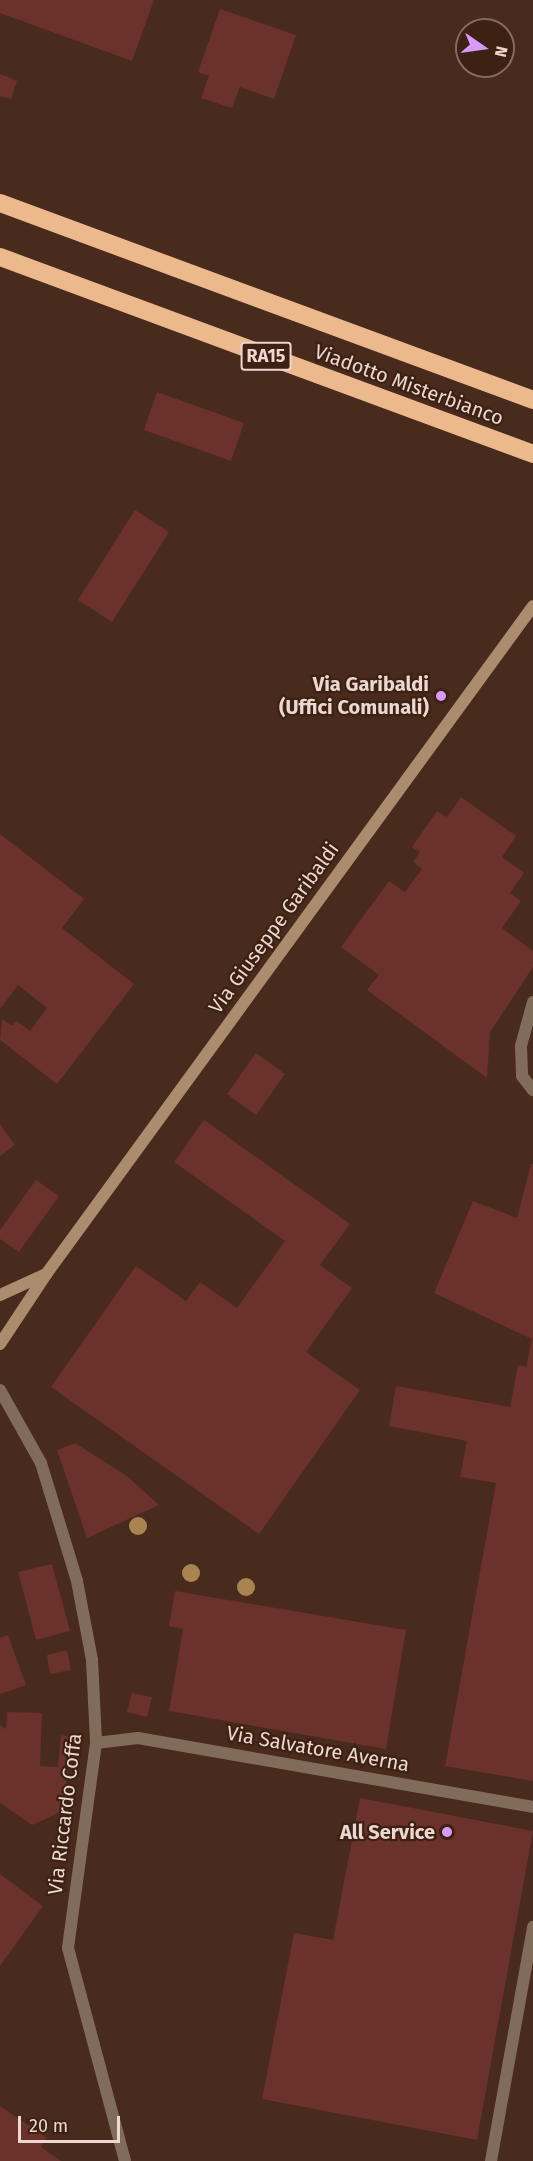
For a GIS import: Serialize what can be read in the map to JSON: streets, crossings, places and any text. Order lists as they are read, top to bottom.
{
  "streets": {
    "highway": ["RA15", "Viadotto Misterbianco"],
    "main road": ["Via Giuseppe Garibaldi"],
    "street": ["Via Salvatore Averna", "Via Riccardo Coffa"]
  },
  "crossings": [
    ["Via Salvatore Averna", "Via Riccardo Coffa"]
  ],
  "places": ["Via Garibaldi (Uffici Comunali)", "All Service"],
  "scale_bar": "20 m",
  "north": "right"
}
